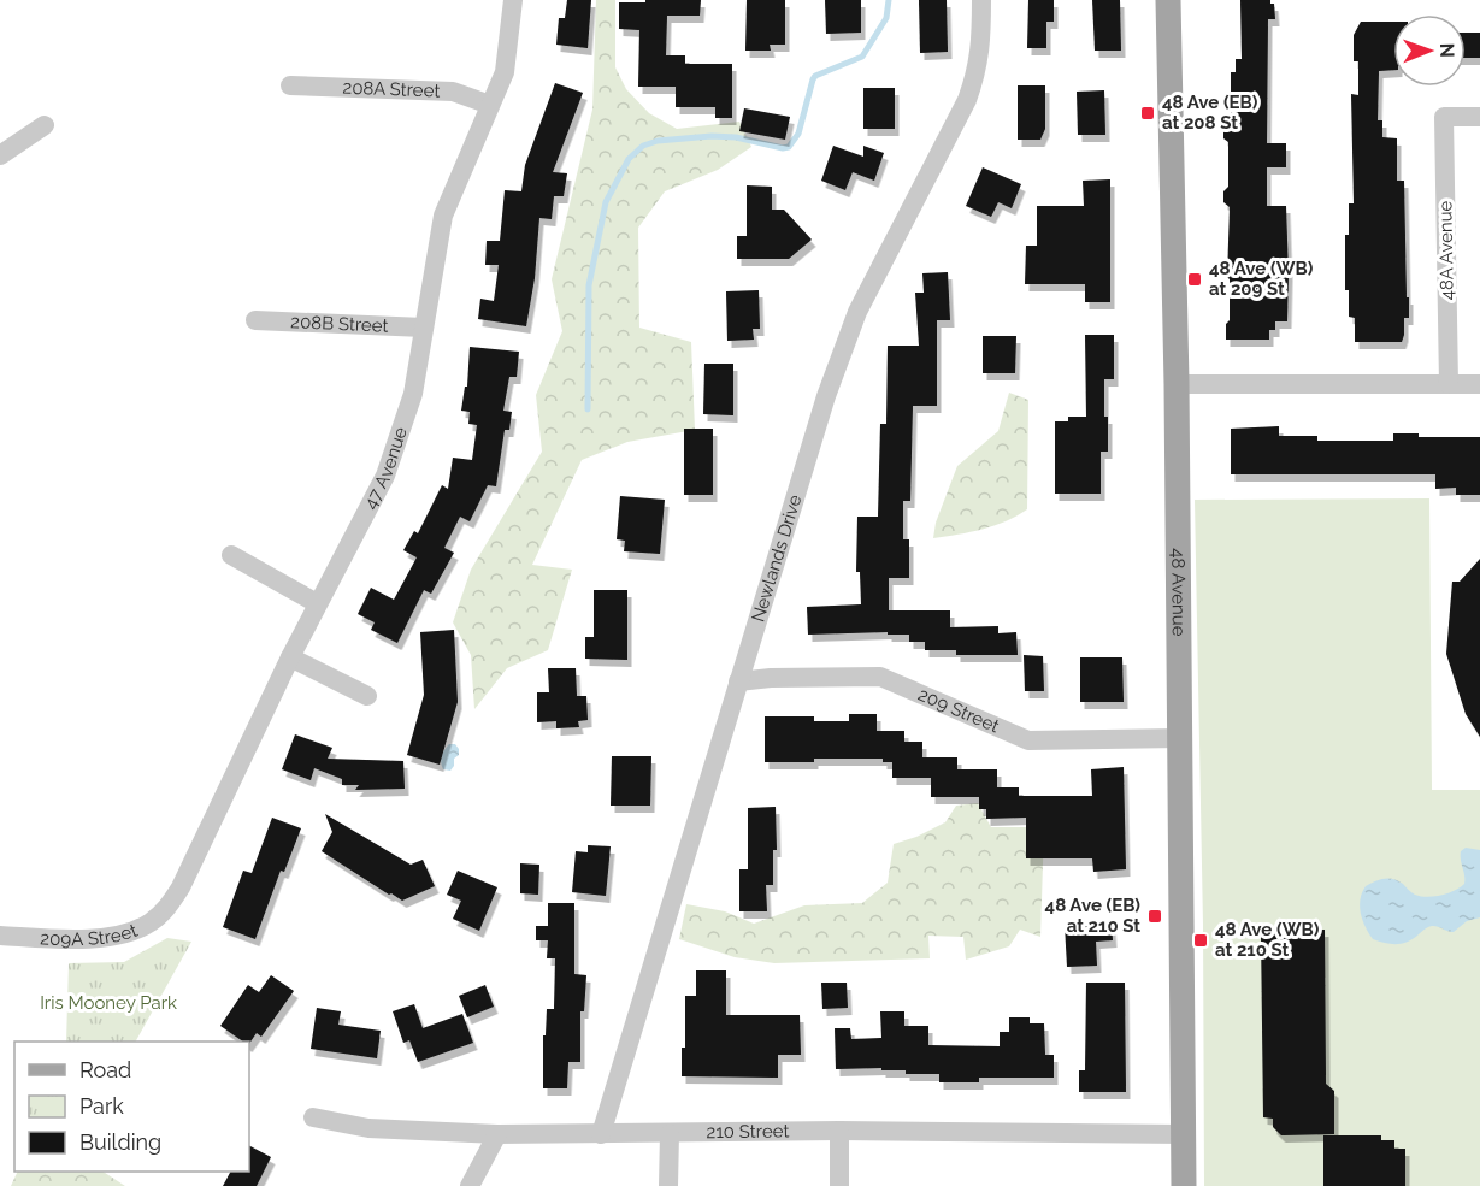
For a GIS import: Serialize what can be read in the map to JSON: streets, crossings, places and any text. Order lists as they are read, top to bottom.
{
  "streets": {
    "main road": ["48 Avenue"],
    "street": [
      "208A Street",
      "48A Avenue",
      "208B Street",
      "47 Avenue",
      "Newlands Drive",
      "209 Street",
      "209A Street",
      "210 Street"
    ]
  },
  "crossings": [
    ["208A Street", "47 Avenue"],
    ["208B Street", "47 Avenue"],
    ["47 Avenue", "209A Street"],
    ["Newlands Drive", "209 Street"],
    ["Newlands Drive", "210 Street"],
    ["48 Avenue", "209 Street"],
    ["48 Avenue", "210 Street"]
  ],
  "parks": ["Iris Mooney Park"],
  "places": {
    "transit": [
      "48 Ave (EB) at 208 St",
      "48 Ave (WB) at 209 St",
      "48 Ave (EB) at 210 St",
      "48 Ave (WB) at 210 St"
    ]
  },
  "legend": ["Road", "Park", "Building"],
  "north": "right"
}
